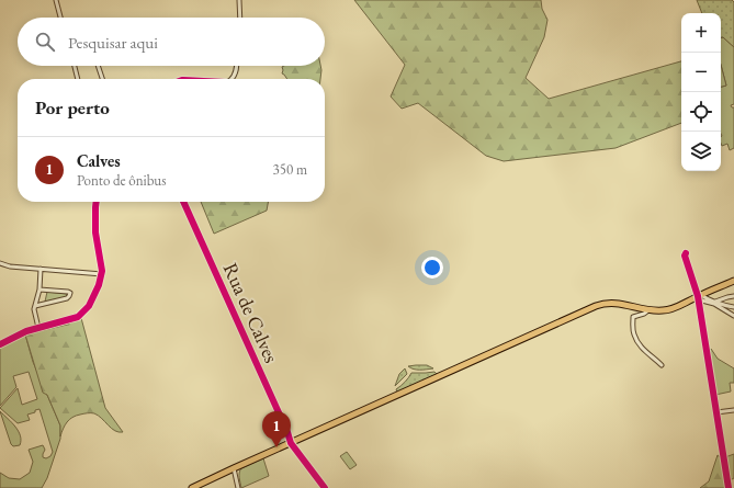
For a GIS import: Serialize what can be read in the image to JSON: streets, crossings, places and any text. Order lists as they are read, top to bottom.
{
  "streets": {
    "street": ["Rua de Calves"]
  },
  "page": {
    "map_buttons": ["+", "−"],
    "search": "Pesquisar aqui",
    "heading": "Por perto",
    "list": [
      {
        "mark": "1",
        "name": "Calves",
        "note": "Ponto de ônibus",
        "value": "350 m"
      }
    ],
    "pins": "1"
  }
}
